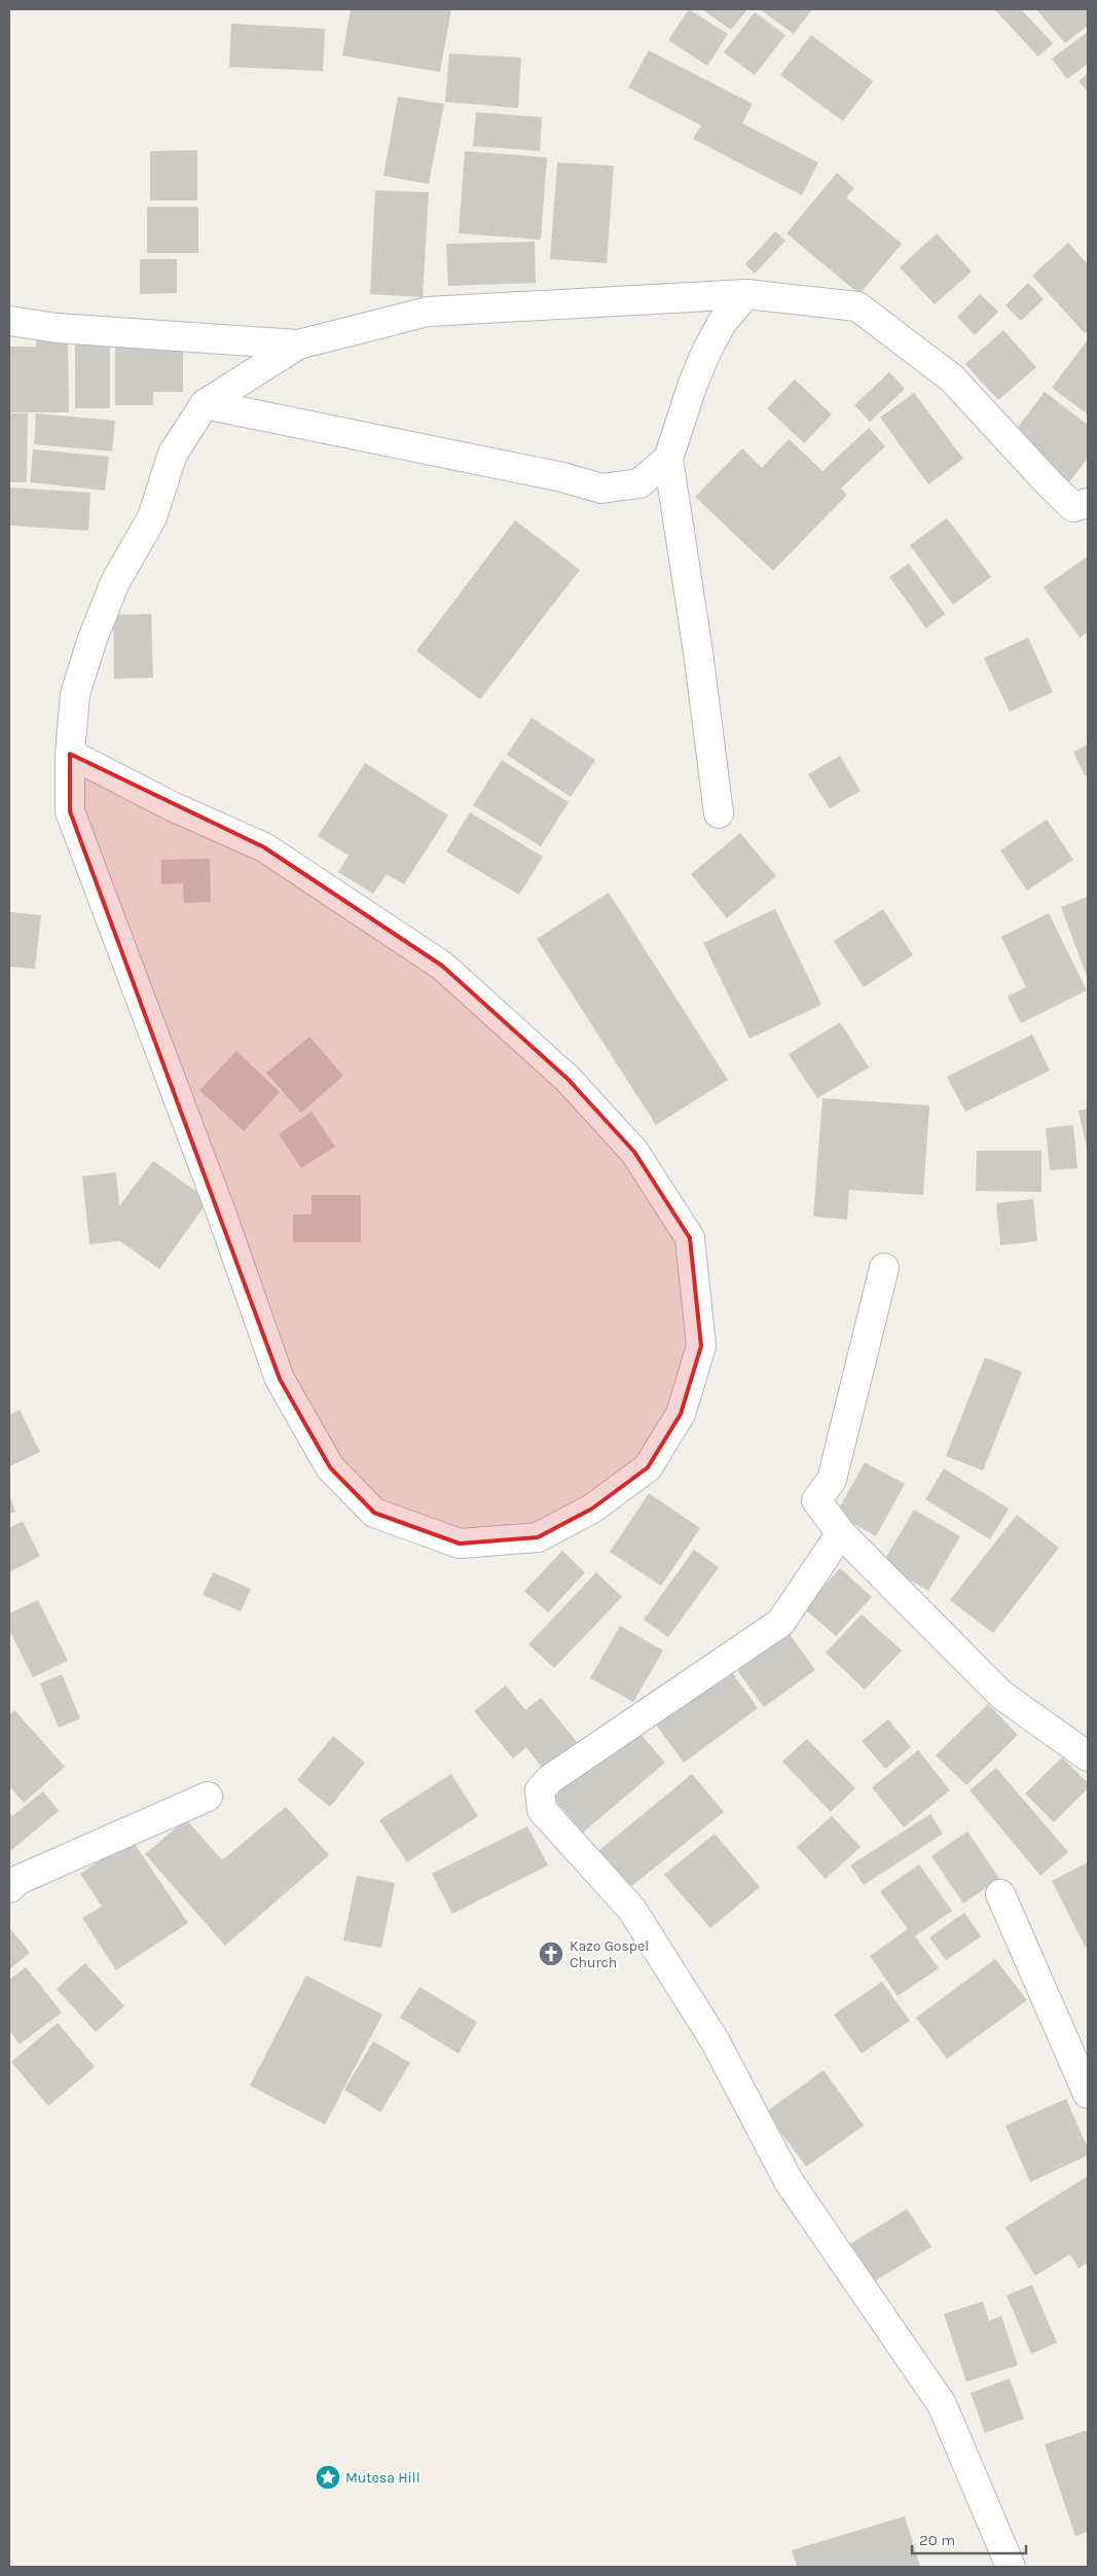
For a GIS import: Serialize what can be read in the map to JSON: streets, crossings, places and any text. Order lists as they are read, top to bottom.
{
  "places": {
    "church": ["Kazo Gospel Church"],
    "place": ["Mutesa Hill"]
  },
  "scale_bar": "20 m"
}
